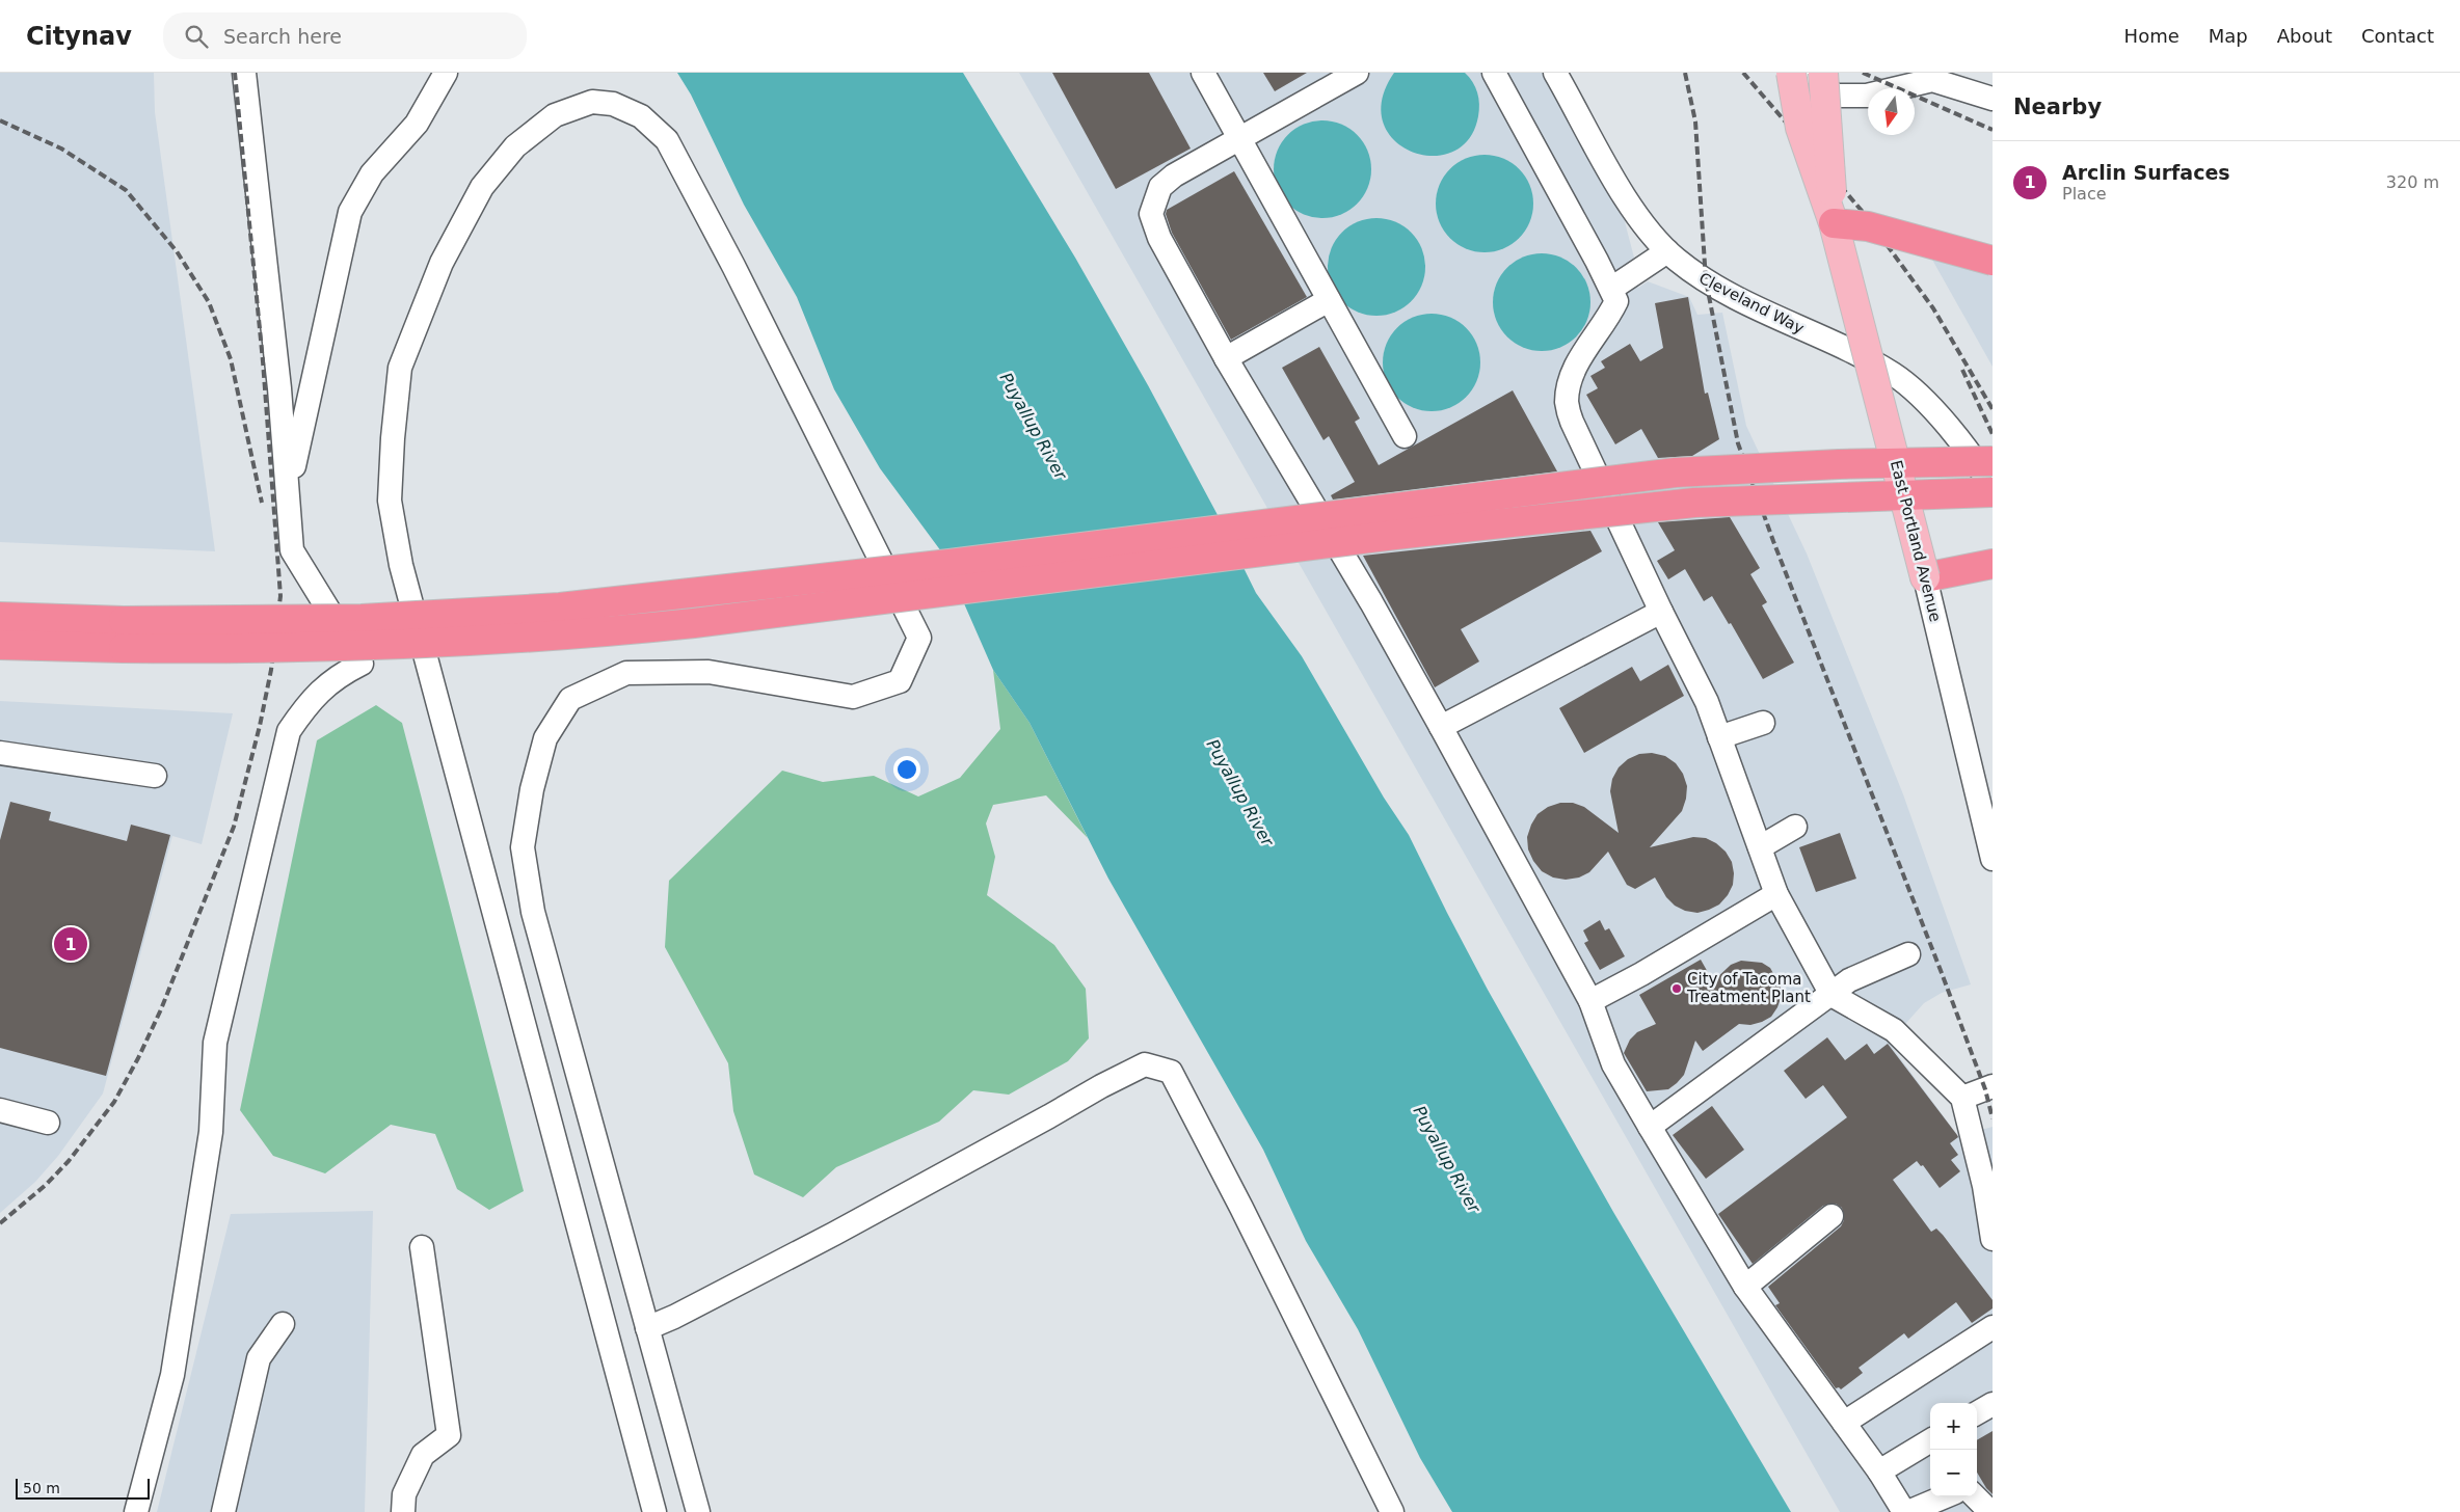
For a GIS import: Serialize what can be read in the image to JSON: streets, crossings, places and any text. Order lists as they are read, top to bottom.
{
  "streets": {
    "main road": ["East Portland Avenue"],
    "street": ["Cleveland Way"]
  },
  "water": ["Puyallup River"],
  "places": ["City of Tacoma Treatment Plant"],
  "scale_bar": "50 m",
  "north": "bottom",
  "page": {
    "header": "Citynav",
    "search": "Search here",
    "nav": [
      "Home",
      "Map",
      "About",
      "Contact"
    ],
    "heading": "Nearby",
    "list": [
      {
        "mark": "1",
        "name": "Arclin Surfaces",
        "note": "Place",
        "value": "320 m"
      }
    ],
    "pins": "1",
    "map_buttons": ["+", "−"],
    "scale": "50 m"
  }
}
